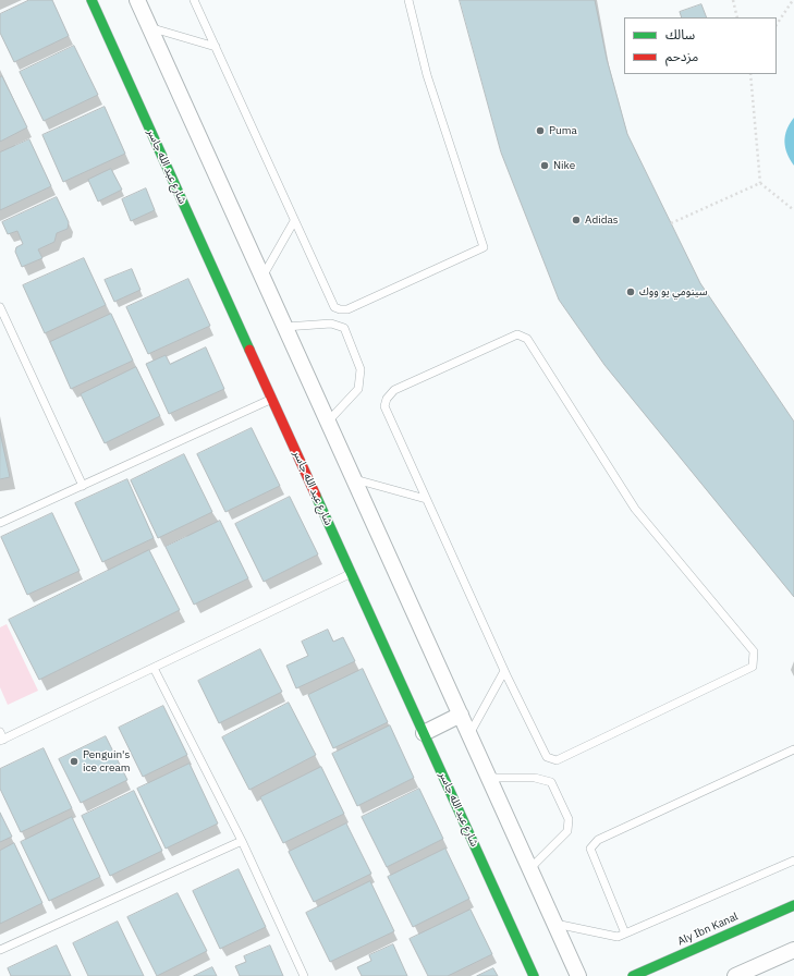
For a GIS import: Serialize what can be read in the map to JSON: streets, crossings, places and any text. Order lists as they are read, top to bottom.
{
  "streets": {
    "street": ["شارع عبد الله جاسر", "Aly Ibn Kanal"]
  },
  "places": [
    "Puma",
    "Nike",
    "Adidas",
    "سينومي يو ووك",
    "Penguin's ice cream"
  ],
  "legend": ["سالك", "مزدحم"]
}
